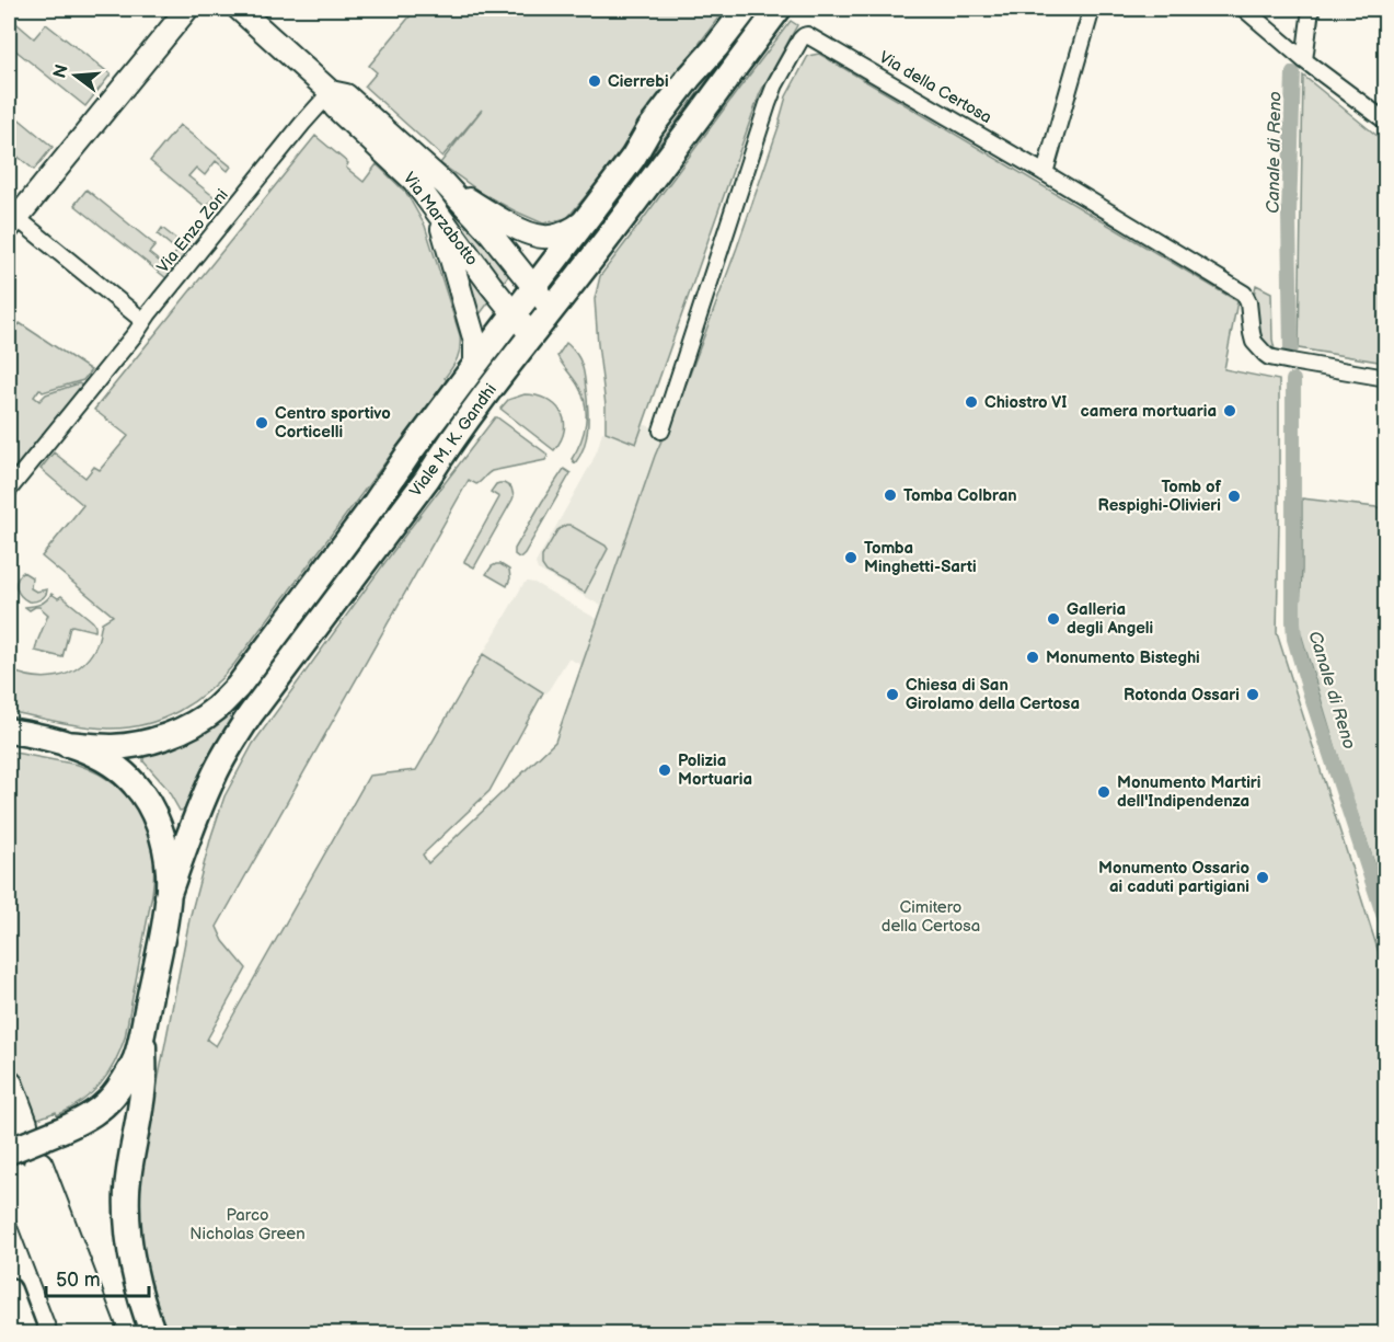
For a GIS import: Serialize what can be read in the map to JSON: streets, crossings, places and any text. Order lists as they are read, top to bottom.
{
  "streets": {
    "main road": ["Viale M. K. Gandhi"],
    "street": ["Via della Certosa", "Via Marzabotto", "Via Enzo Zoni"]
  },
  "crossings": [
    ["Via Marzabotto", "Via Enzo Zoni"],
    ["Via Marzabotto", "Viale M. K. Gandhi"]
  ],
  "water": ["Canale di Reno"],
  "parks": ["Cimitero della Certosa", "Parco Nicholas Green"],
  "places": [
    "Cierrebi",
    "Chiostro VI",
    "camera mortuaria",
    "Centro sportivo Corticelli",
    "Tomba Colbran",
    "Tomb of Respighi-Olivieri",
    "Tomba Minghetti-Sarti",
    "Galleria degli Angeli",
    "Monumento Bisteghi",
    "Chiesa di San Girolamo della Certosa",
    "Rotonda Ossari",
    "Polizia Mortuaria",
    "Monumento Martiri dell'Indipendenza",
    "Monumento Ossario ai caduti partigiani"
  ],
  "scale_bar": "50 m",
  "north": "left"
}
